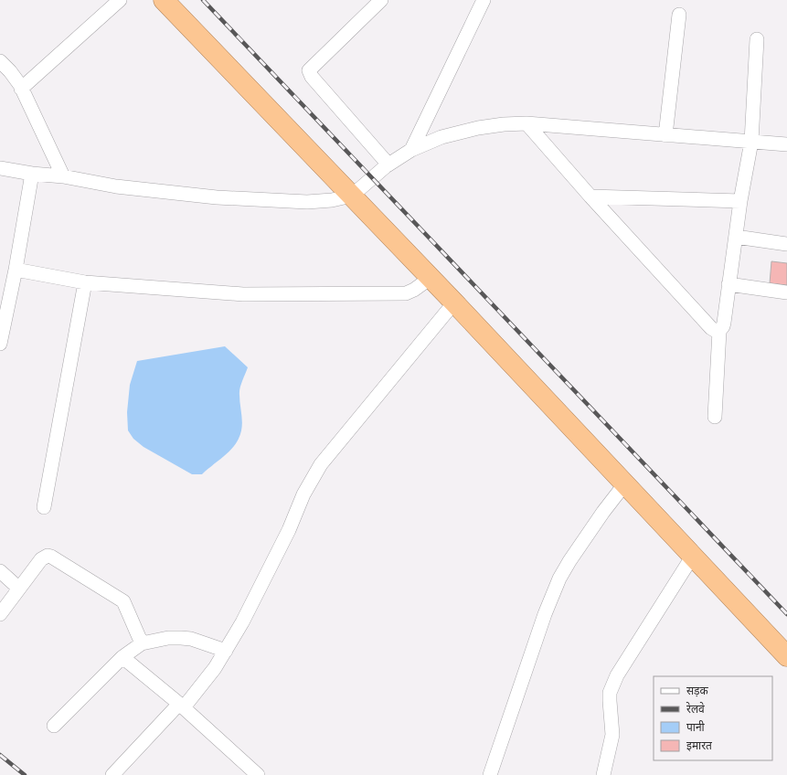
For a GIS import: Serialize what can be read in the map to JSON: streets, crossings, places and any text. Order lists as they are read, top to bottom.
{
  "legend": [
    "सड़क",
    "रेलवे",
    "पानी",
    "इमारत"
  ]
}
